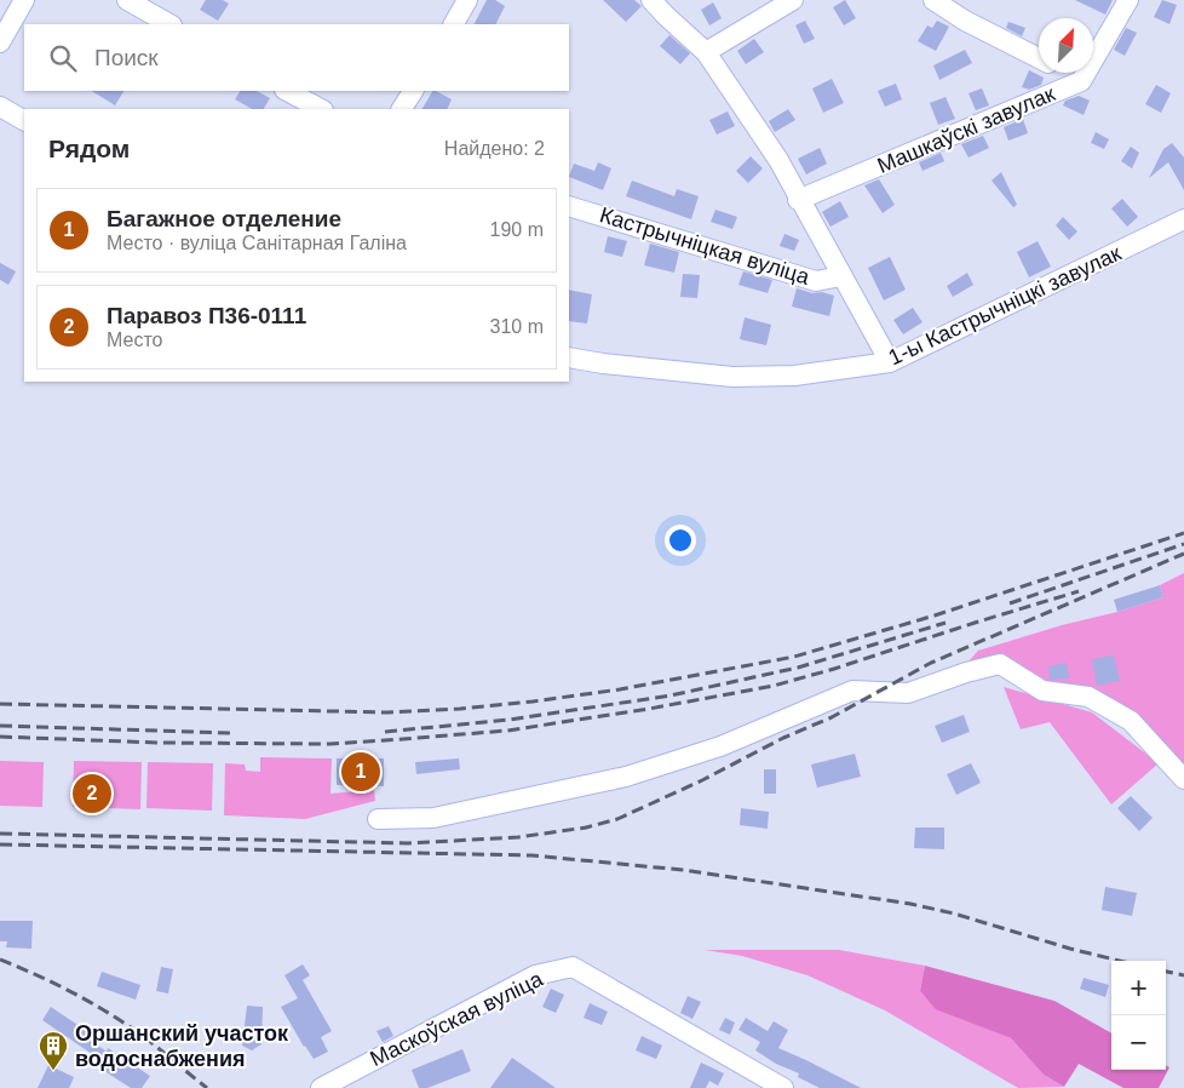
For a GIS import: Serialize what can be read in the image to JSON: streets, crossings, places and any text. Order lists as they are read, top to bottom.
{
  "streets": {
    "street": [
      "Машкаўскі завулак",
      "Кастрычніцкая вуліца",
      "1-ы Кастрычніцкі завулак",
      "Маскоўская вуліца"
    ]
  },
  "places": {
    "building": ["Оршанский участок водоснабжения"]
  },
  "north": "top right",
  "page": {
    "search": "Поиск",
    "heading": ["Рядом", "Найдено: 2"],
    "list": [
      {
        "mark": "1",
        "name": "Багажное отделение",
        "note": "Место · вуліца Санітарная Галіна",
        "value": "190 m"
      },
      {
        "mark": "2",
        "name": "Паравоз П36-0111",
        "note": "Место",
        "value": "310 m"
      }
    ],
    "pins": ["1", "2"],
    "map_buttons": ["+", "−"]
  }
}
